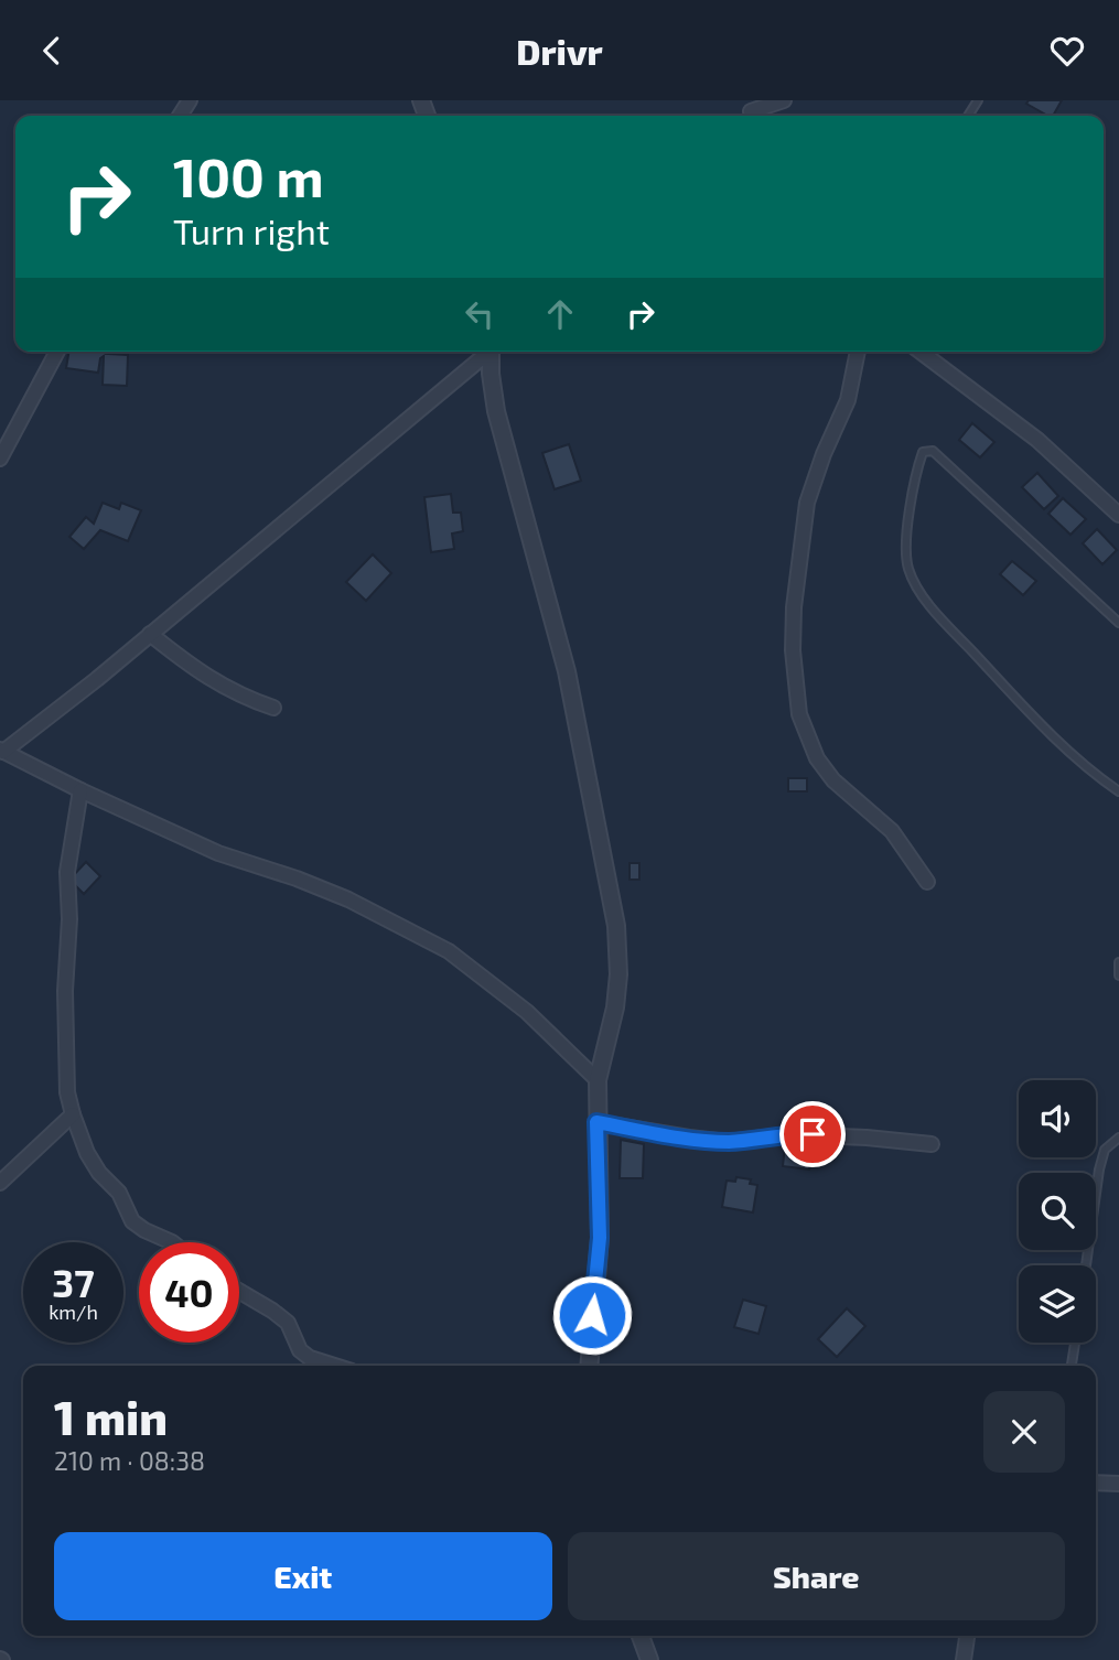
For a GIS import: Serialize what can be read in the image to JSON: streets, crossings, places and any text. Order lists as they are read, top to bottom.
{
  "page": {
    "header": "Drivr",
    "turn": ["100 m", "Turn right"],
    "speed": "37 km/h",
    "limit": "40",
    "heading": ["1 min", "210 m · 08:38"],
    "buttons": ["Exit", "Share"]
  }
}
